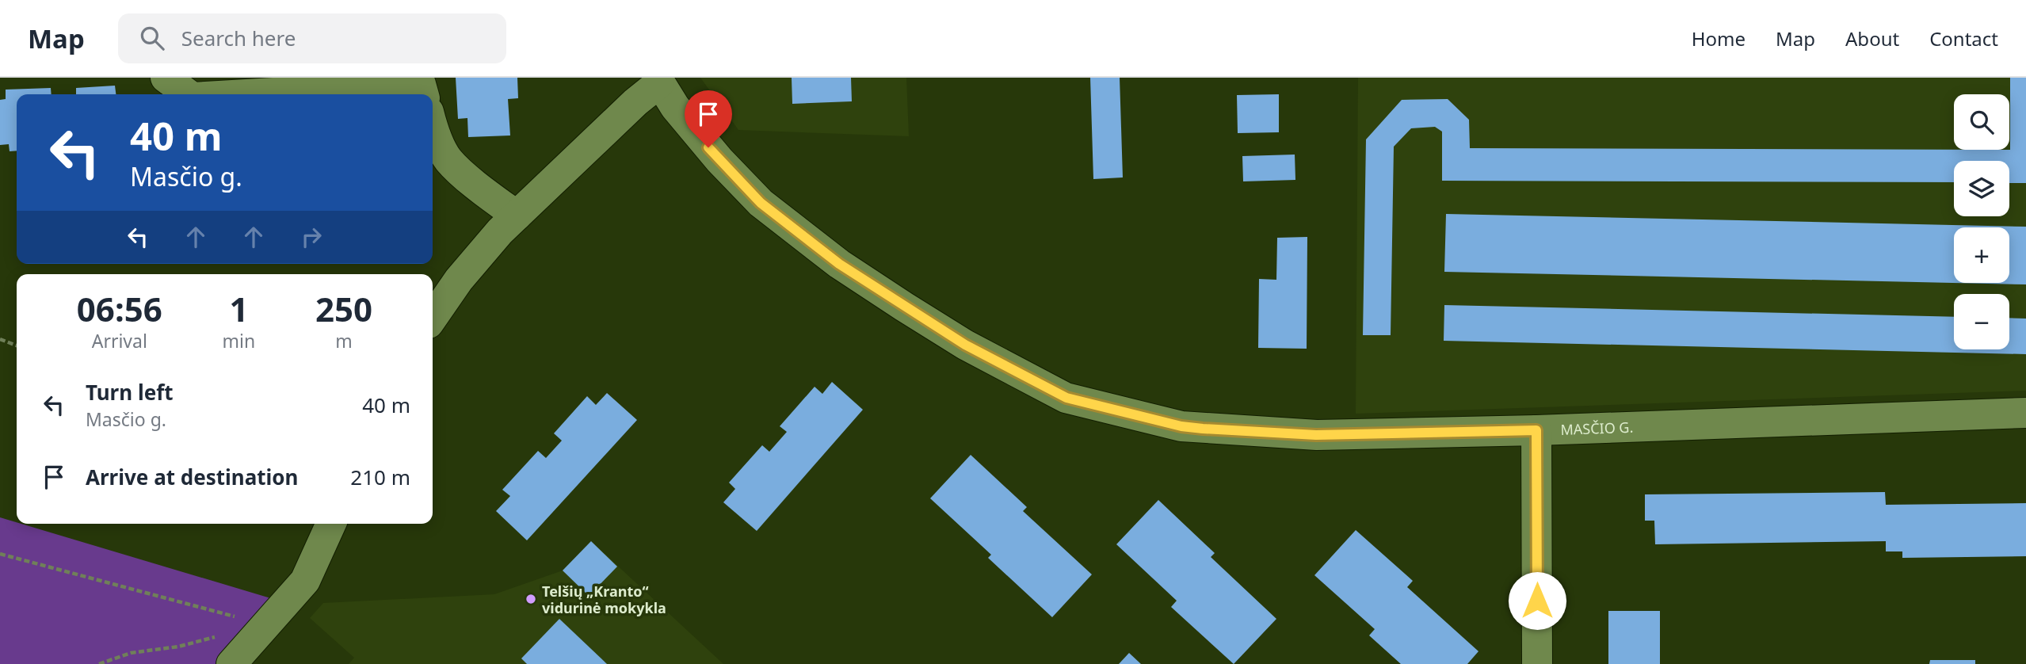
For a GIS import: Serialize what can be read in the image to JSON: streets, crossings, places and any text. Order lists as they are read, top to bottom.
{
  "streets": {
    "street": ["MASČIO G."]
  },
  "places": ["Telšių „Kranto“ vidurinė mokykla"],
  "page": {
    "header": "Map",
    "search": "Search here",
    "nav": [
      "Home",
      "Map",
      "About",
      "Contact"
    ],
    "map_buttons": ["+", "−"],
    "turn": ["40 m", "Masčio g."],
    "eta": [
      "06:56",
      "Arrival",
      "1",
      "min",
      "250",
      "m"
    ],
    "list": [
      {
        "name": "Turn left",
        "note": "Masčio g.",
        "value": "40 m"
      },
      {
        "name": "Arrive at destination",
        "value": "210 m"
      }
    ]
  }
}
